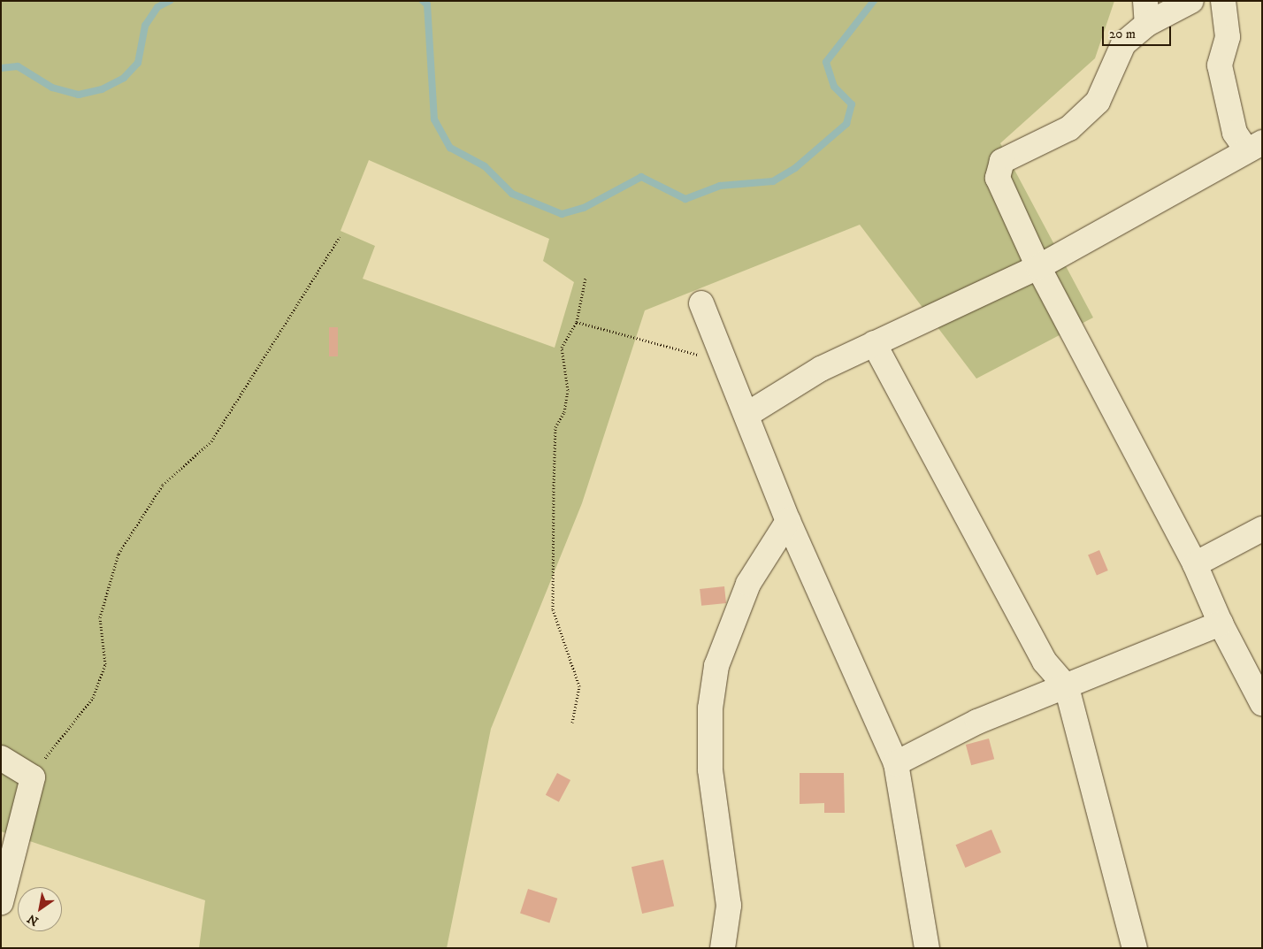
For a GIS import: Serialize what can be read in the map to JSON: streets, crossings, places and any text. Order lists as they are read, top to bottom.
{
  "scale_bar": "20 m",
  "north": "bottom left"
}
